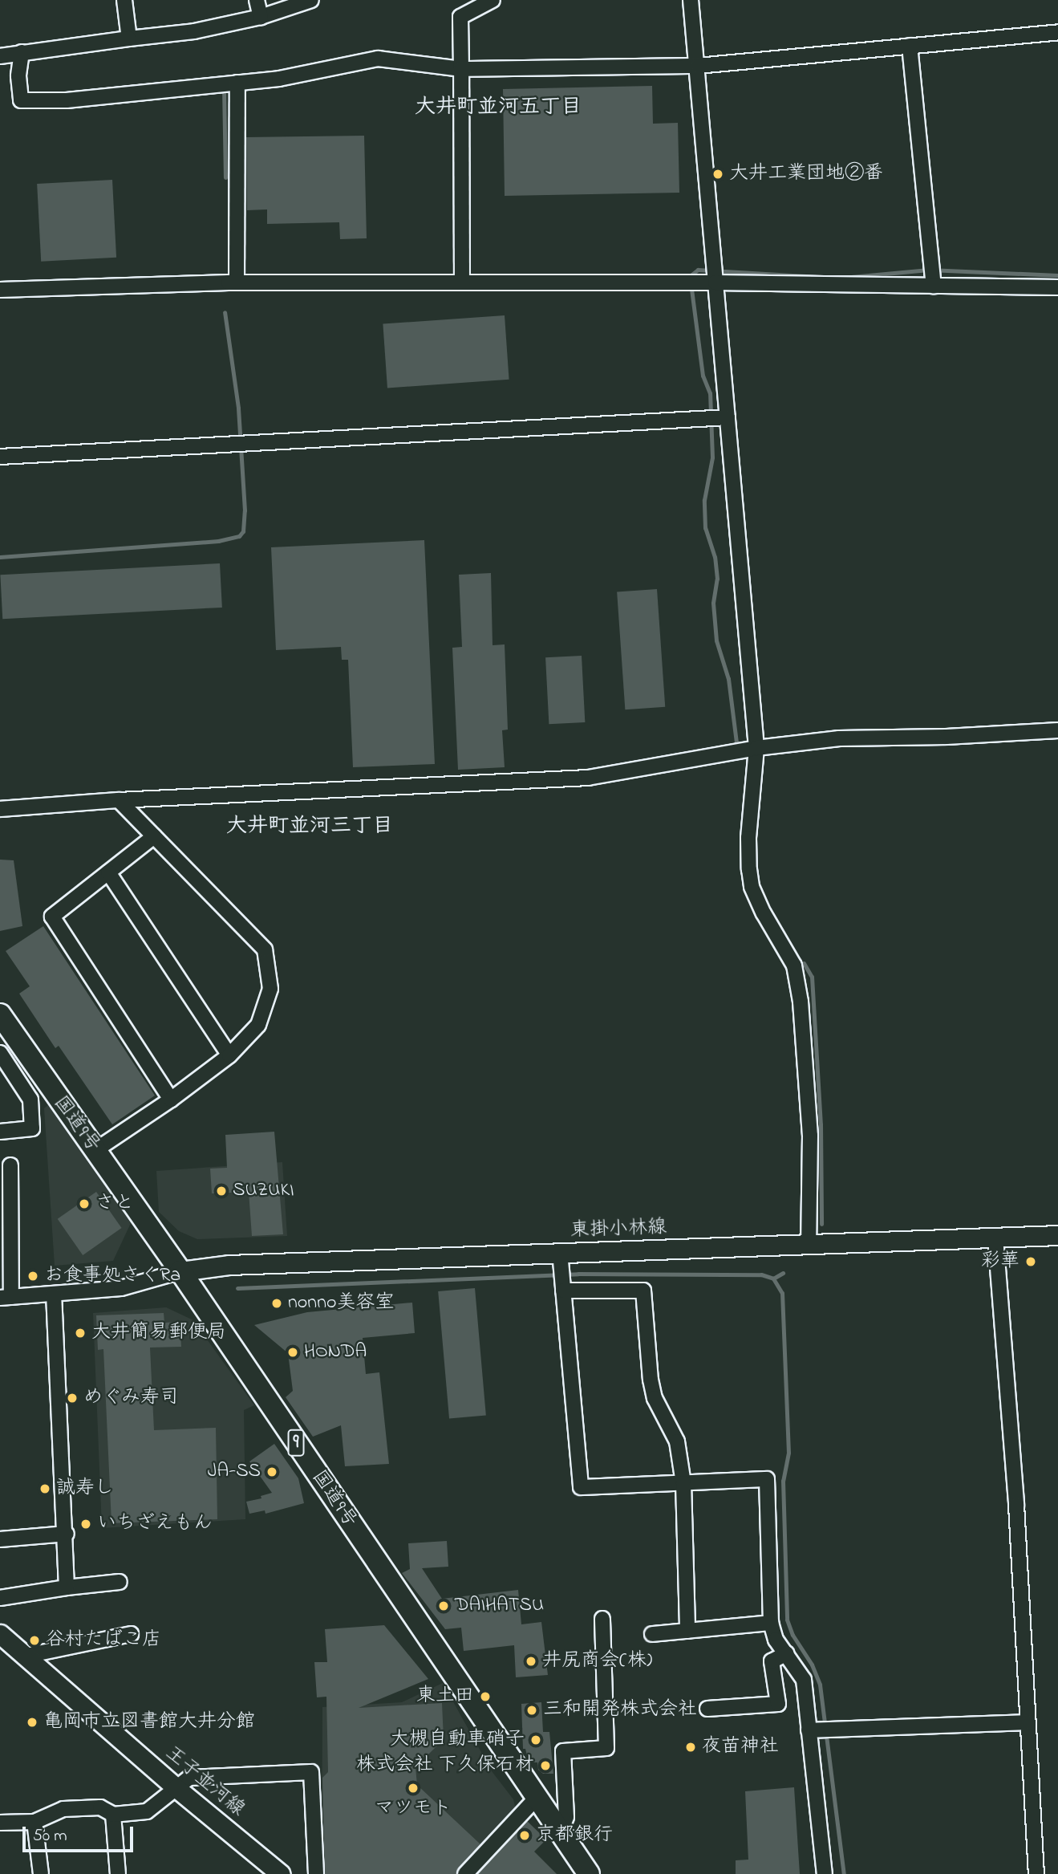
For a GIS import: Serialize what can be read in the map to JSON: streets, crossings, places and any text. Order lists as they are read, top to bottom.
{
  "streets": {
    "highway": ["国道9号", "9"],
    "main road": ["東掛小林線", "王子並河線"]
  },
  "crossings": [
    ["国道9号", "東掛小林線"]
  ],
  "districts": ["大井町並河五丁目", "大井町並河三丁目"],
  "places": [
    "大井工業団地②番",
    "SUZUKI",
    "さと",
    "彩華",
    "お食事処さくRa",
    "nonno美容室",
    "大井簡易郵便局",
    "HONDA",
    "めぐみ寿司",
    "JA-SS",
    "誠寿し",
    "いちざえもん",
    "DAIHATSU",
    "谷村たばこ店",
    "井尻商会(株)",
    "東土田",
    "三和開発株式会社",
    "亀岡市立図書館大井分館",
    "大槻自動車硝子",
    "夜苗神社",
    "株式会社 下久保石材",
    "マツモト",
    "京都銀行"
  ],
  "scale_bar": "50 m"
}
